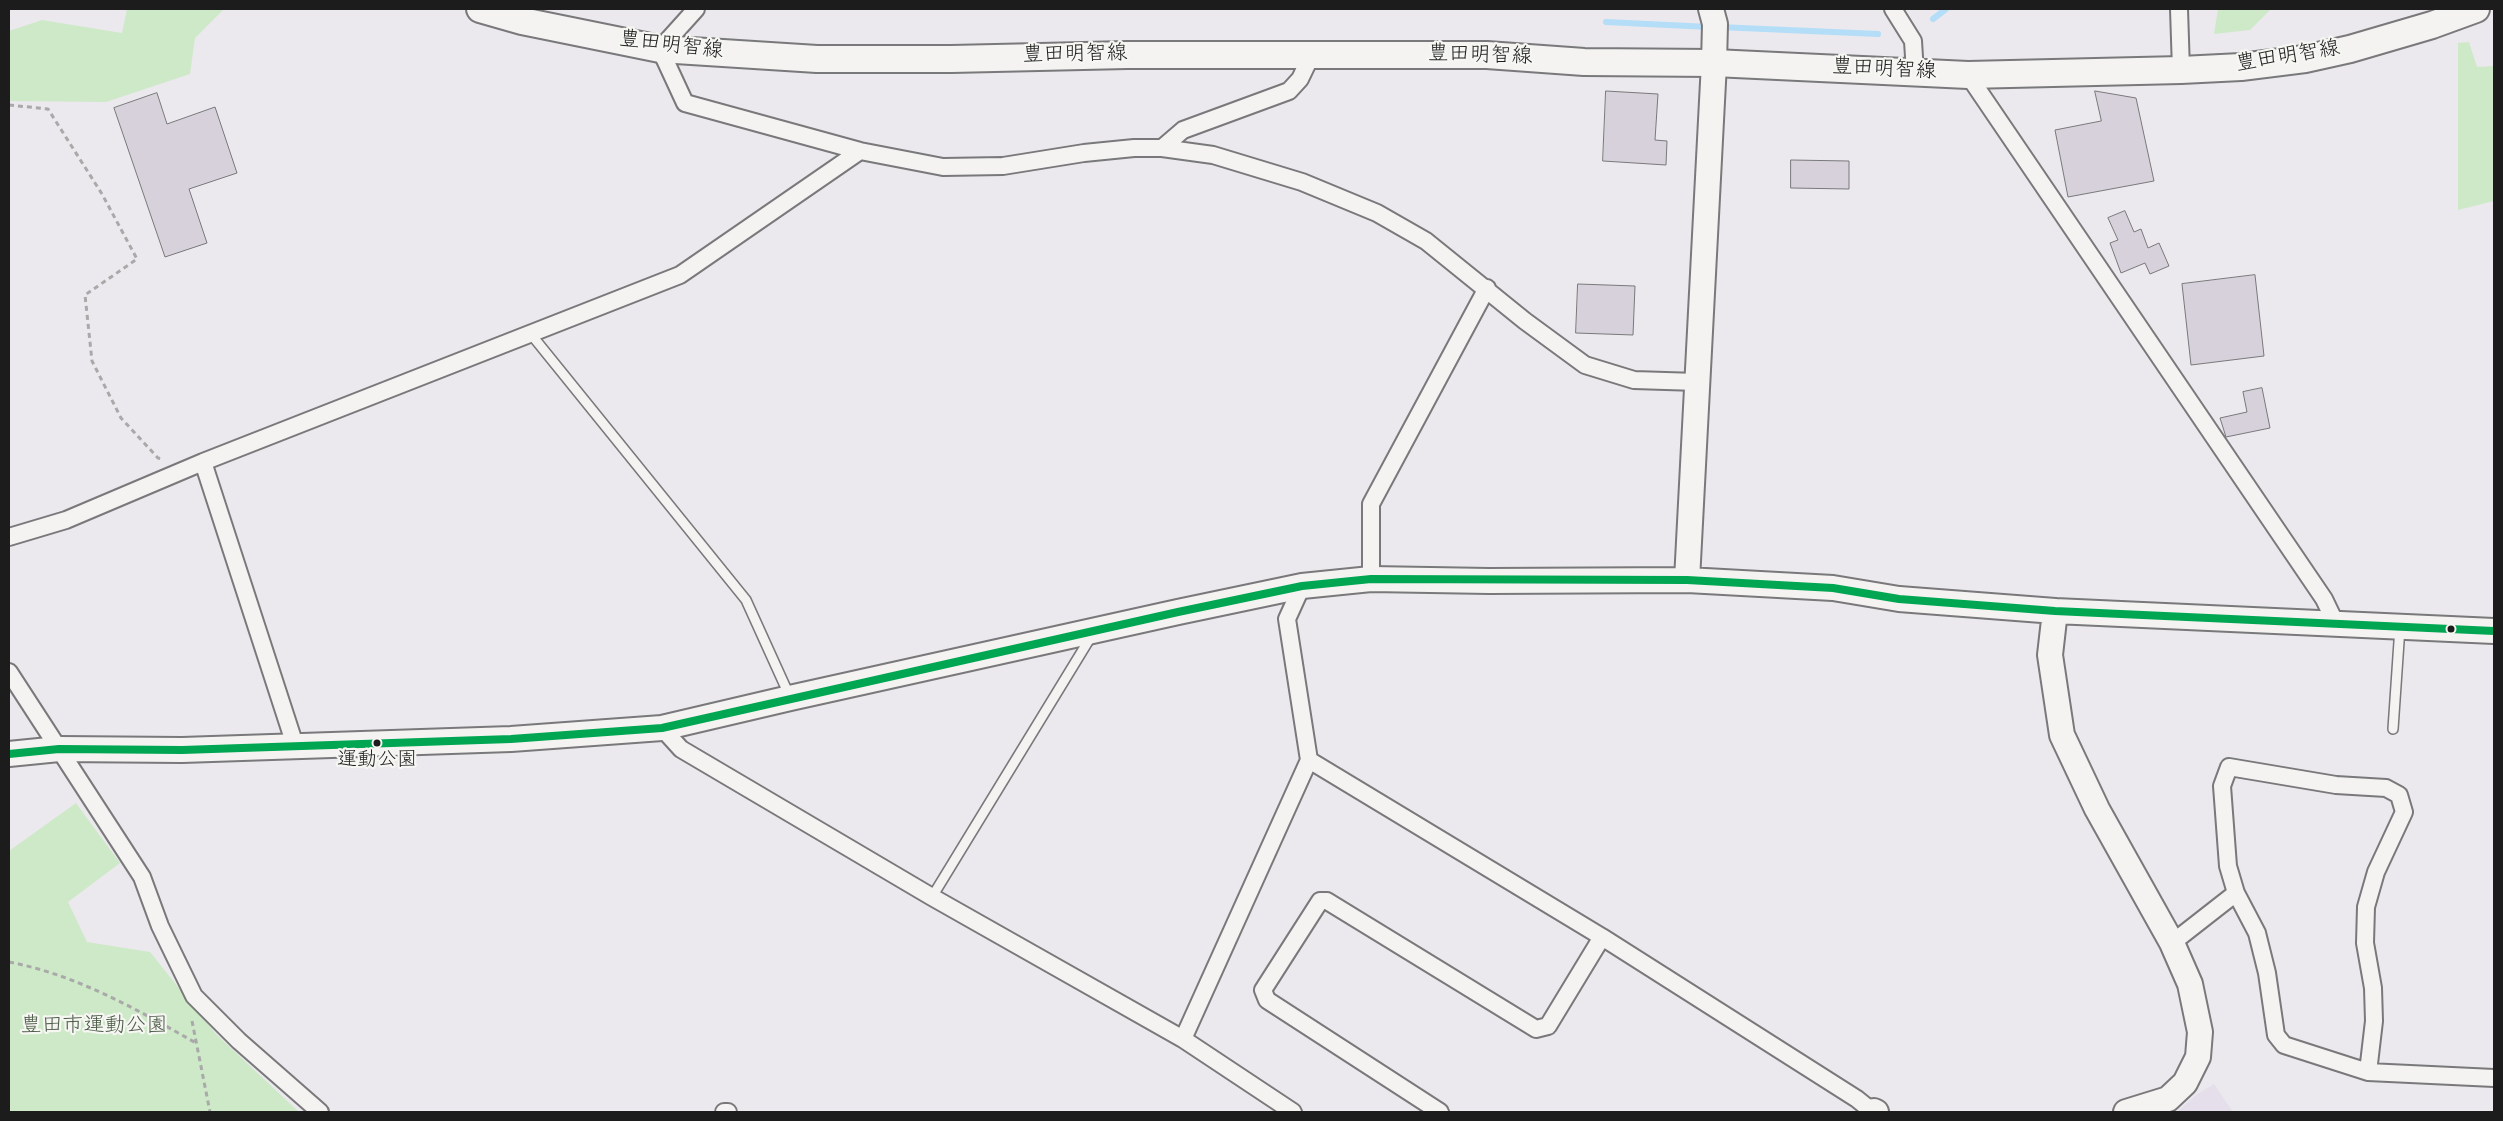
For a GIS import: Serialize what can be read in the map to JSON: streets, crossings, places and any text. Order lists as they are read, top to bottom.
{
  "streets": {
    "main road": ["豊田明智線"]
  },
  "parks": ["豊田市運動公園"],
  "places": ["運動公園"]
}
